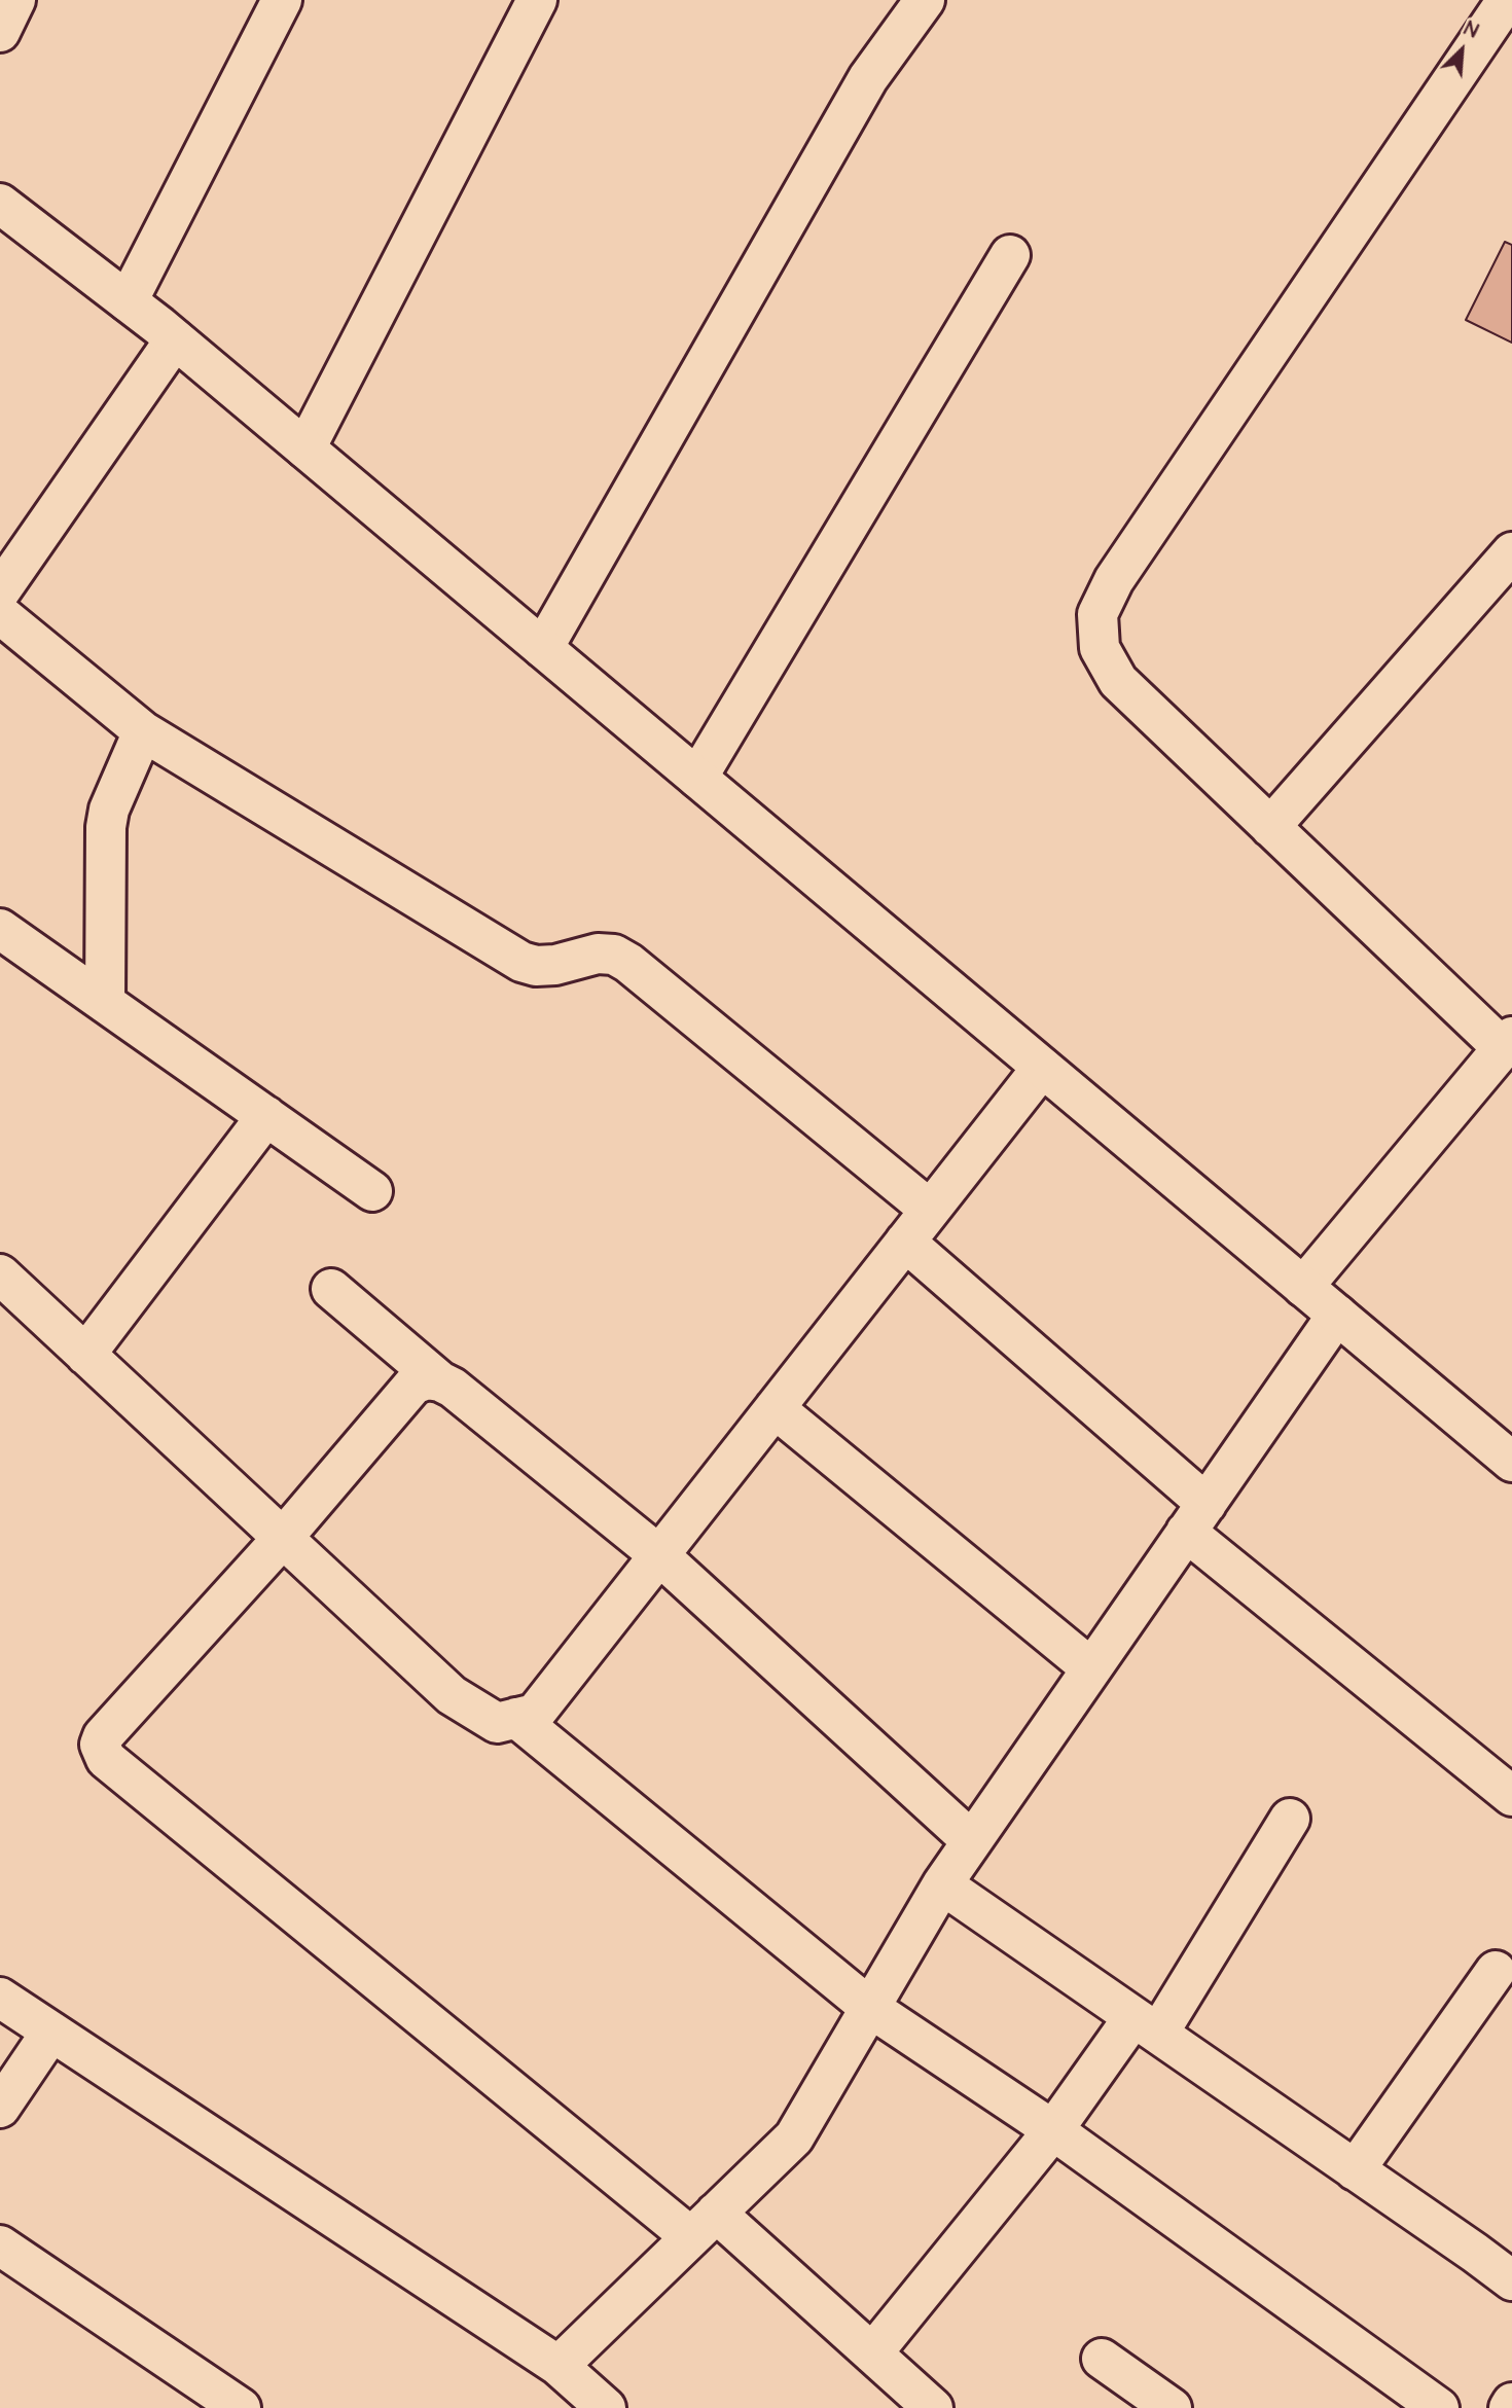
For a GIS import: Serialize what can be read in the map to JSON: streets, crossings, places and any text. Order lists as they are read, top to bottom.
{
  "north": "top right"
}
